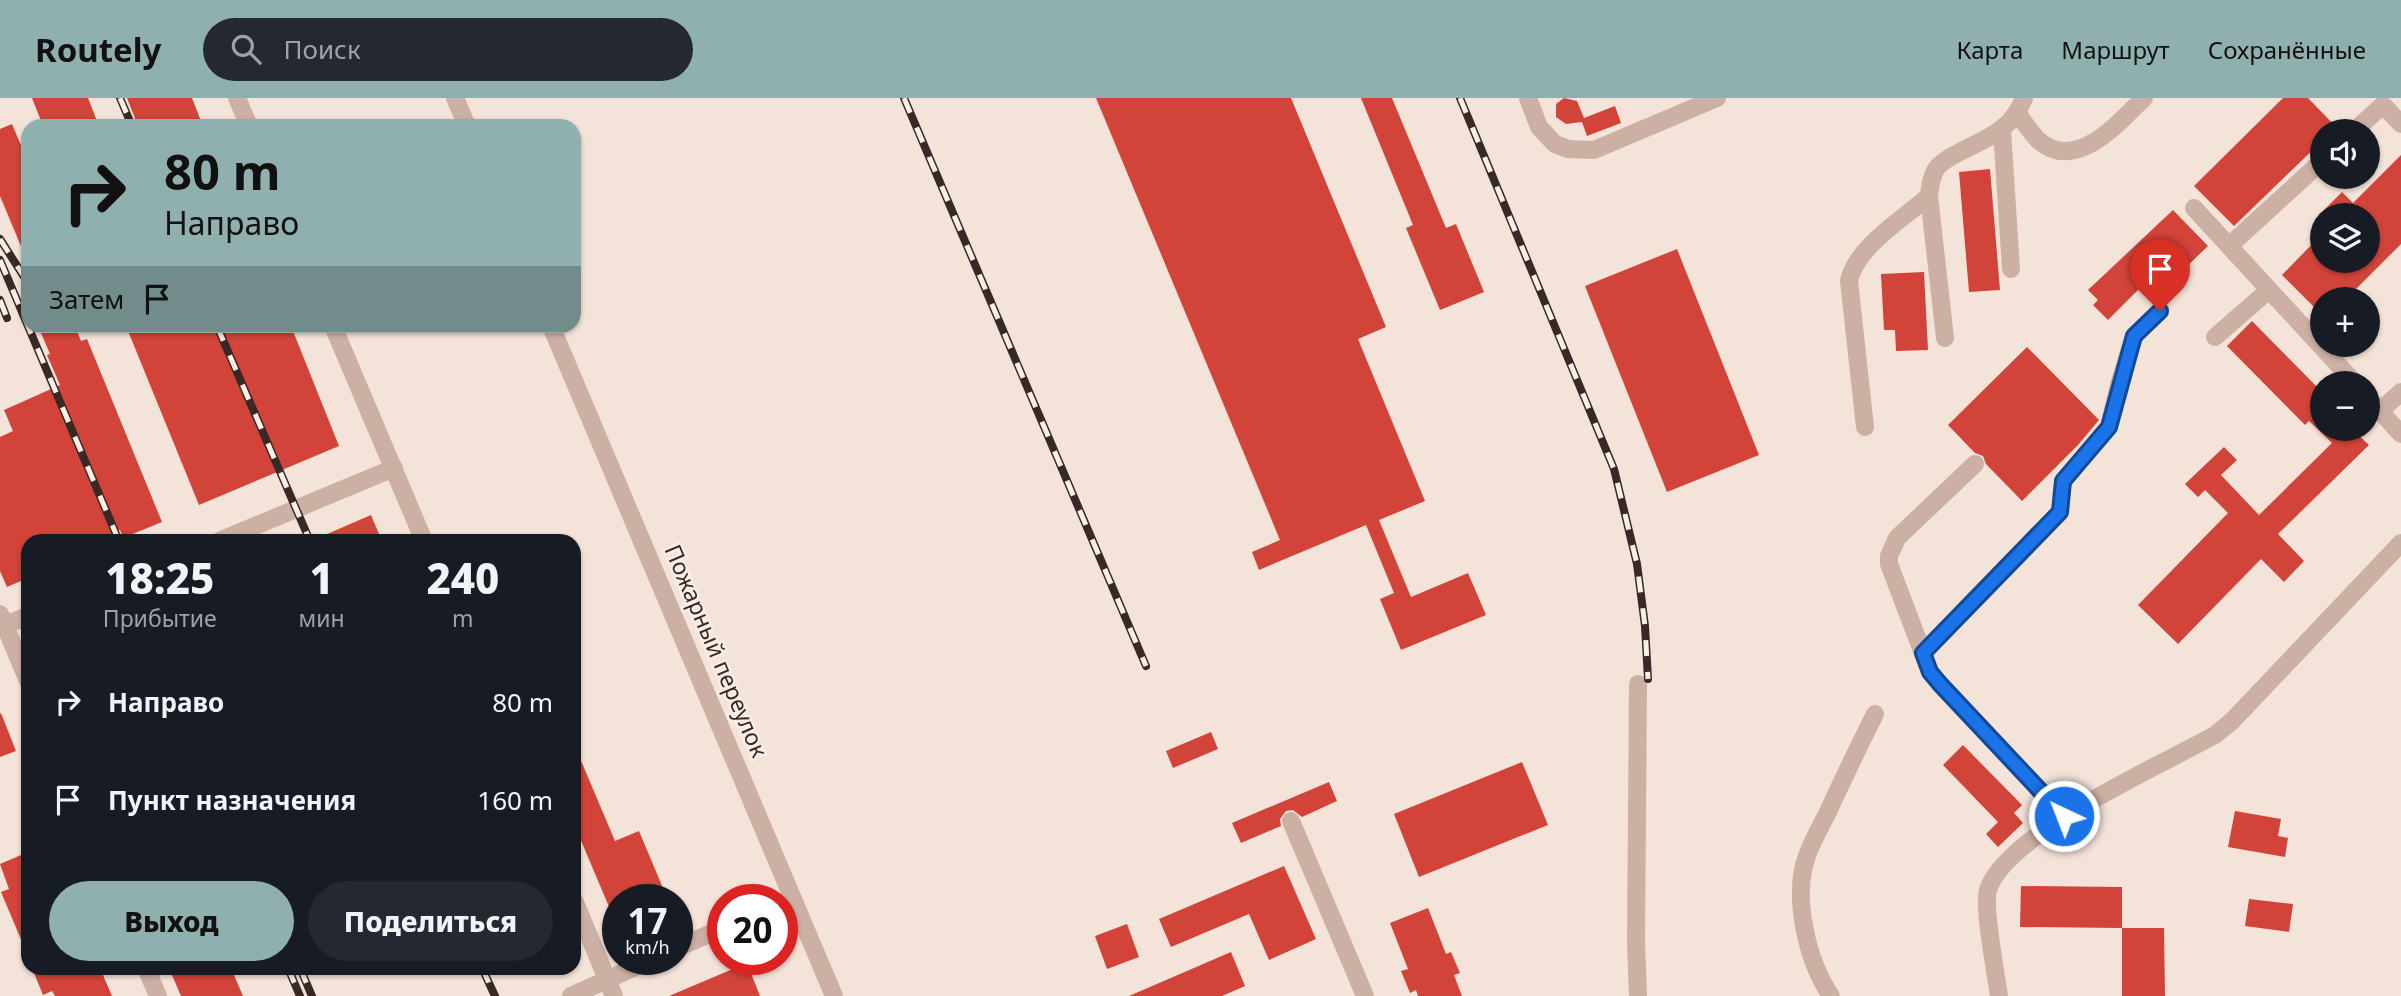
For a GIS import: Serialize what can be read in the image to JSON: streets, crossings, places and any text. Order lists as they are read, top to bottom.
{
  "streets": {
    "street": ["Пожарный переулок"]
  },
  "page": {
    "header": "Routely",
    "search": "Поиск",
    "nav": ["Карта", "Маршрут", "Сохранённые"],
    "map_buttons": ["+", "−"],
    "turn": ["80 m", "Направо"],
    "then": "Затем",
    "eta": [
      "18:25",
      "Прибытие",
      "1",
      "мин",
      "240",
      "m"
    ],
    "list": [
      {
        "name": "Направо",
        "value": "80 m"
      },
      {
        "name": "Пункт назначения",
        "value": "160 m"
      }
    ],
    "buttons": ["Выход", "Поделиться"],
    "speed": "17 km/h",
    "limit": "20"
  }
}
